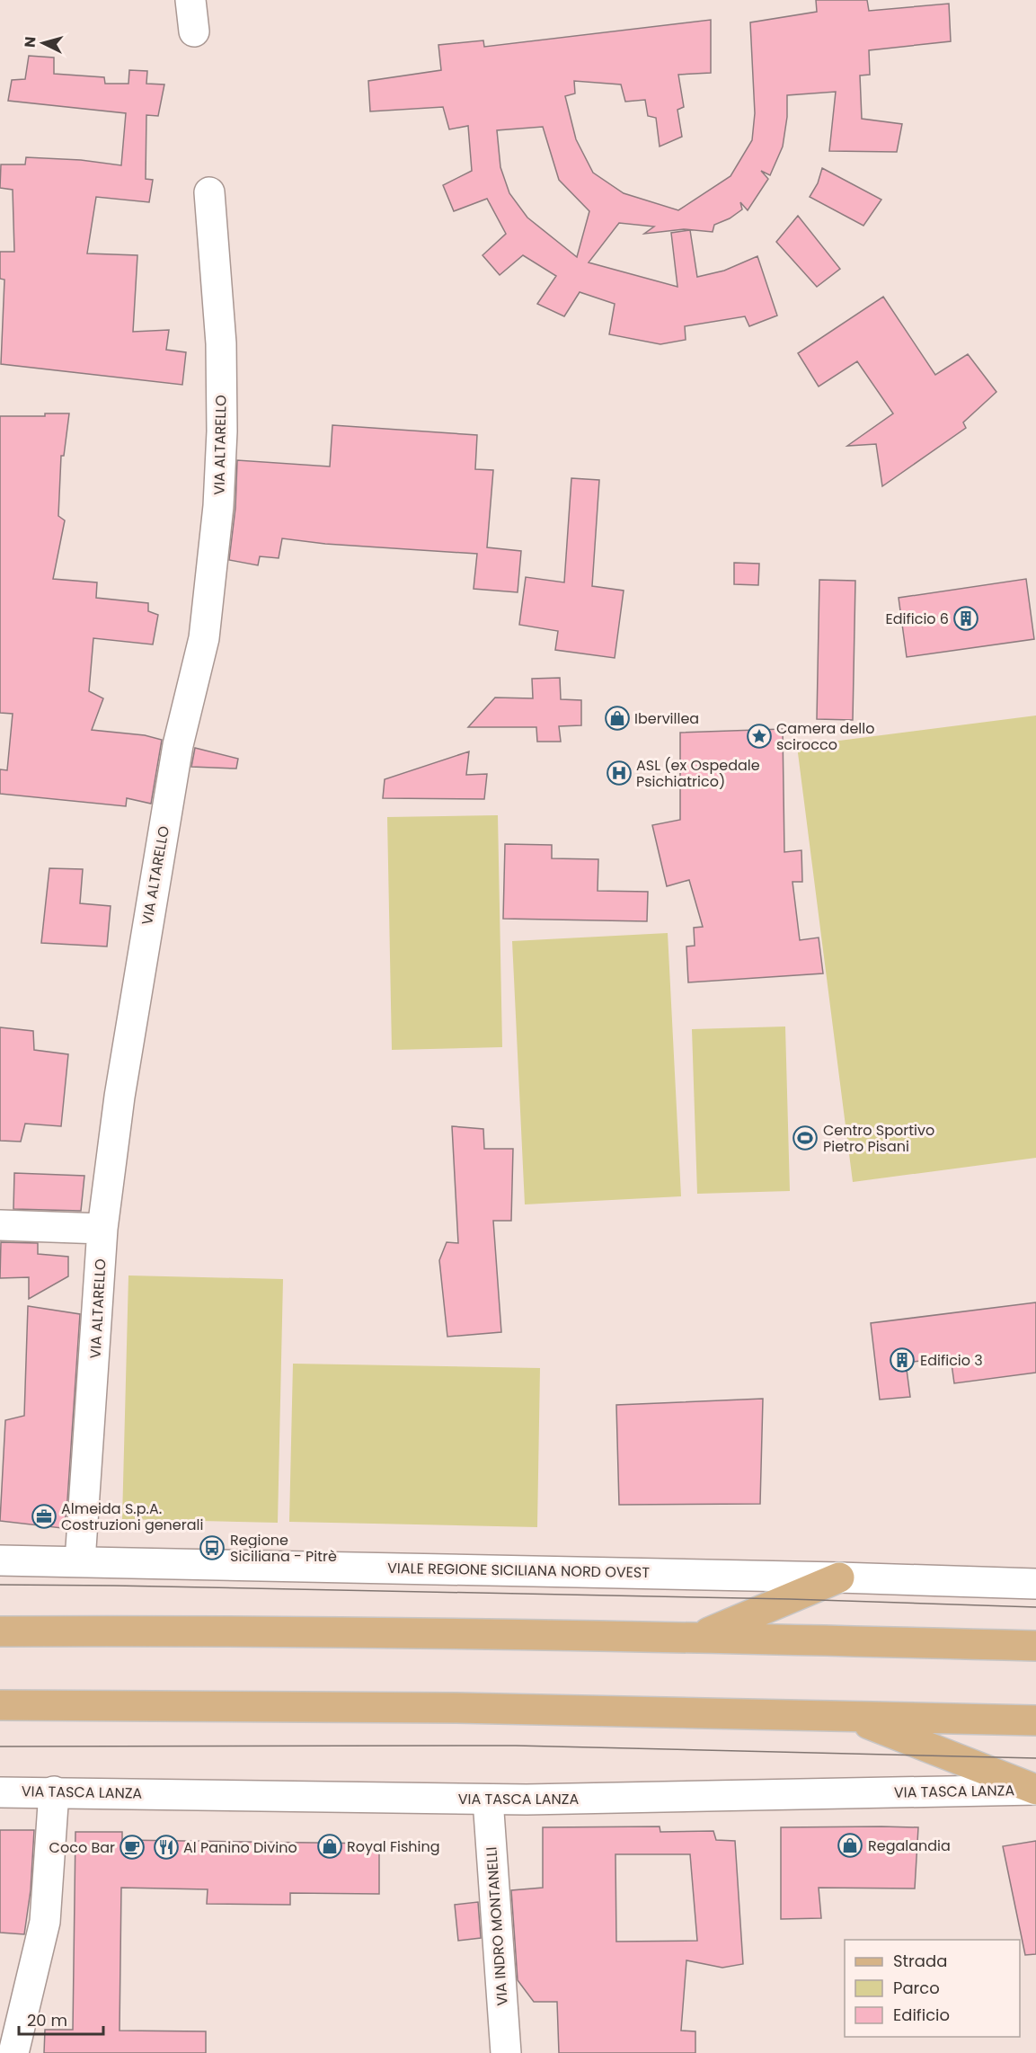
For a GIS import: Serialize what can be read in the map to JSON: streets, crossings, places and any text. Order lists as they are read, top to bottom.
{
  "streets": {
    "street": [
      "VIA ALTARELLO",
      "VIALE REGIONE SICILIANA NORD OVEST",
      "VIA TASCA LANZA",
      "VIA INDRO MONTANELLI"
    ]
  },
  "crossings": [
    ["VIA ALTARELLO", "VIALE REGIONE SICILIANA NORD OVEST"],
    ["VIA TASCA LANZA", "VIA INDRO MONTANELLI"]
  ],
  "places": {
    "building": ["Edificio 6", "Edificio 3"],
    "shop": ["Ibervillea", "Regalandia", "Royal Fishing"],
    "place": ["Camera dello scirocco"],
    "hospital": ["ASL (ex Ospedale Psichiatrico)"],
    "sports": ["Centro Sportivo Pietro Pisani"],
    "office": ["Almeida S.p.A. Costruzioni generali"],
    "bus stop": ["Regione Siciliana - Pitrè"],
    "cafe": ["Coco Bar"],
    "restaurant": ["Al Panino Divino"]
  },
  "legend": ["Strada", "Parco", "Edificio"],
  "scale_bar": "20 m",
  "north": "left"
}
